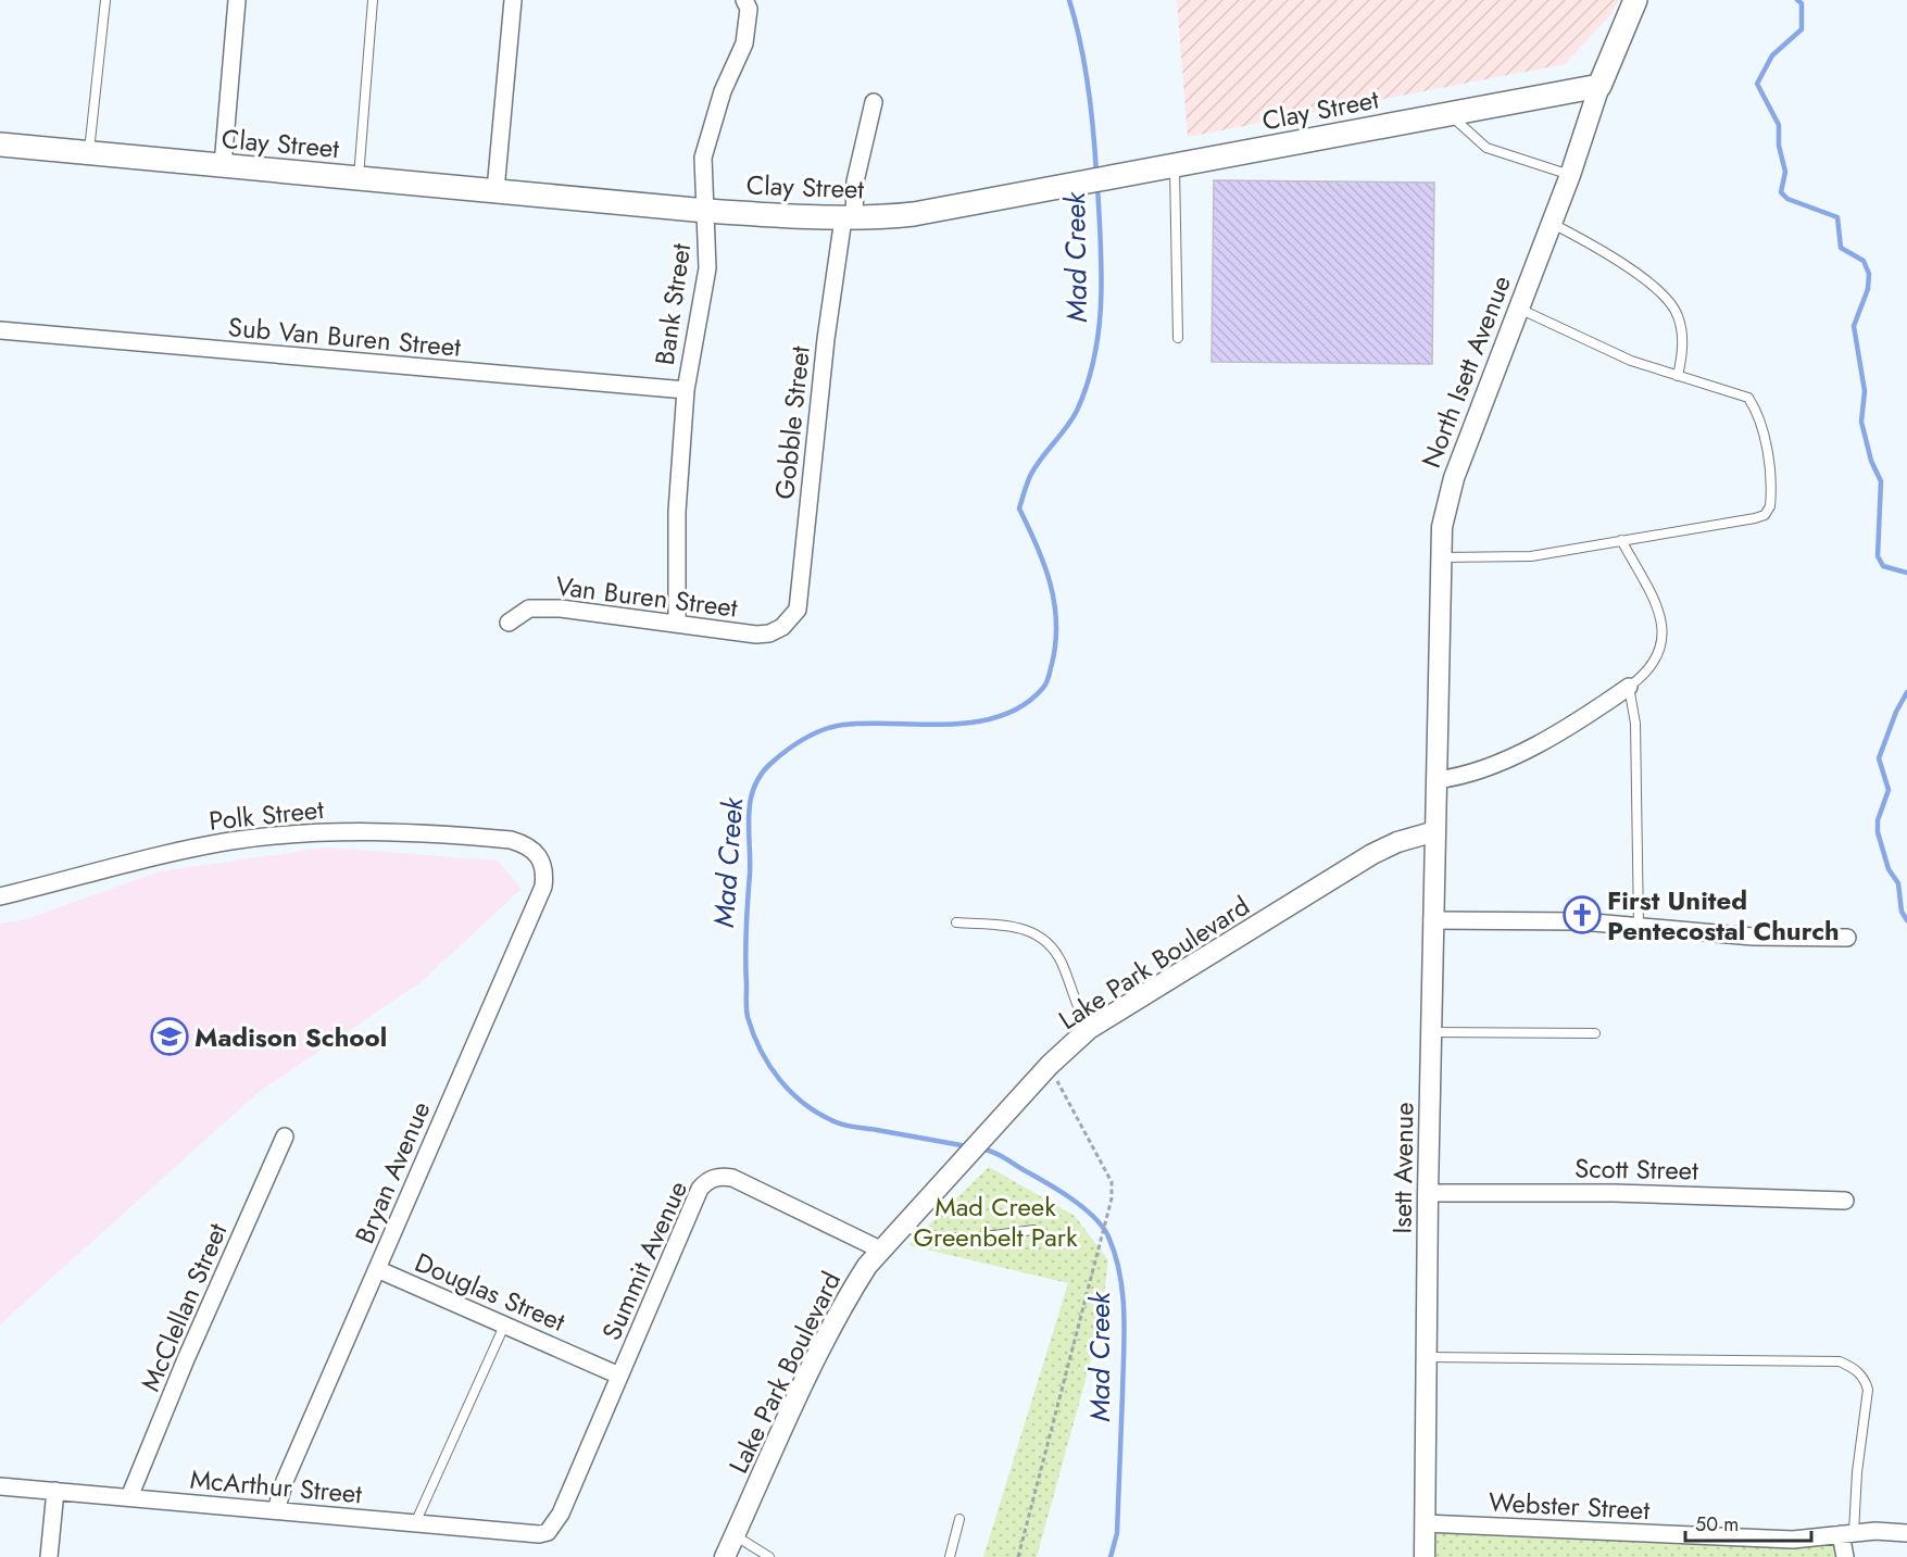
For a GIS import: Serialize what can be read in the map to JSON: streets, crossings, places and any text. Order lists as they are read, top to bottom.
{
  "streets": {
    "main road": ["Clay Street", "North Isett Avenue"],
    "street": [
      "Bank Street",
      "Sub Van Buren Street",
      "Gobble Street",
      "Van Buren Street",
      "Polk Street",
      "Lake Park Boulevard",
      "Isett Avenue",
      "Scott Street",
      "Bryan Avenue",
      "Summit Avenue",
      "Douglas Street",
      "McClellan Street",
      "McArthur Street",
      "Webster Street"
    ]
  },
  "crossings": [
    ["Clay Street", "Bank Street"],
    ["Clay Street", "North Isett Avenue"],
    ["Clay Street", "Gobble Street"],
    ["Bank Street", "Sub Van Buren Street"],
    ["Bank Street", "Van Buren Street"],
    ["North Isett Avenue", "Isett Avenue"],
    ["Gobble Street", "Van Buren Street"],
    ["Polk Street", "Bryan Avenue"],
    ["Lake Park Boulevard", "Isett Avenue"],
    ["Lake Park Boulevard", "Summit Avenue"],
    ["Isett Avenue", "Scott Street"],
    ["Isett Avenue", "Webster Street"],
    ["Bryan Avenue", "Douglas Street"],
    ["Bryan Avenue", "McArthur Street"],
    ["Summit Avenue", "Douglas Street"],
    ["Summit Avenue", "McArthur Street"],
    ["McClellan Street", "McArthur Street"]
  ],
  "water": ["Mad Creek"],
  "parks": ["Mad Creek Greenbelt Park"],
  "places": {
    "church": ["First United Pentecostal Church"],
    "school or university": ["Madison School"]
  },
  "scale_bar": "50 m"
}
